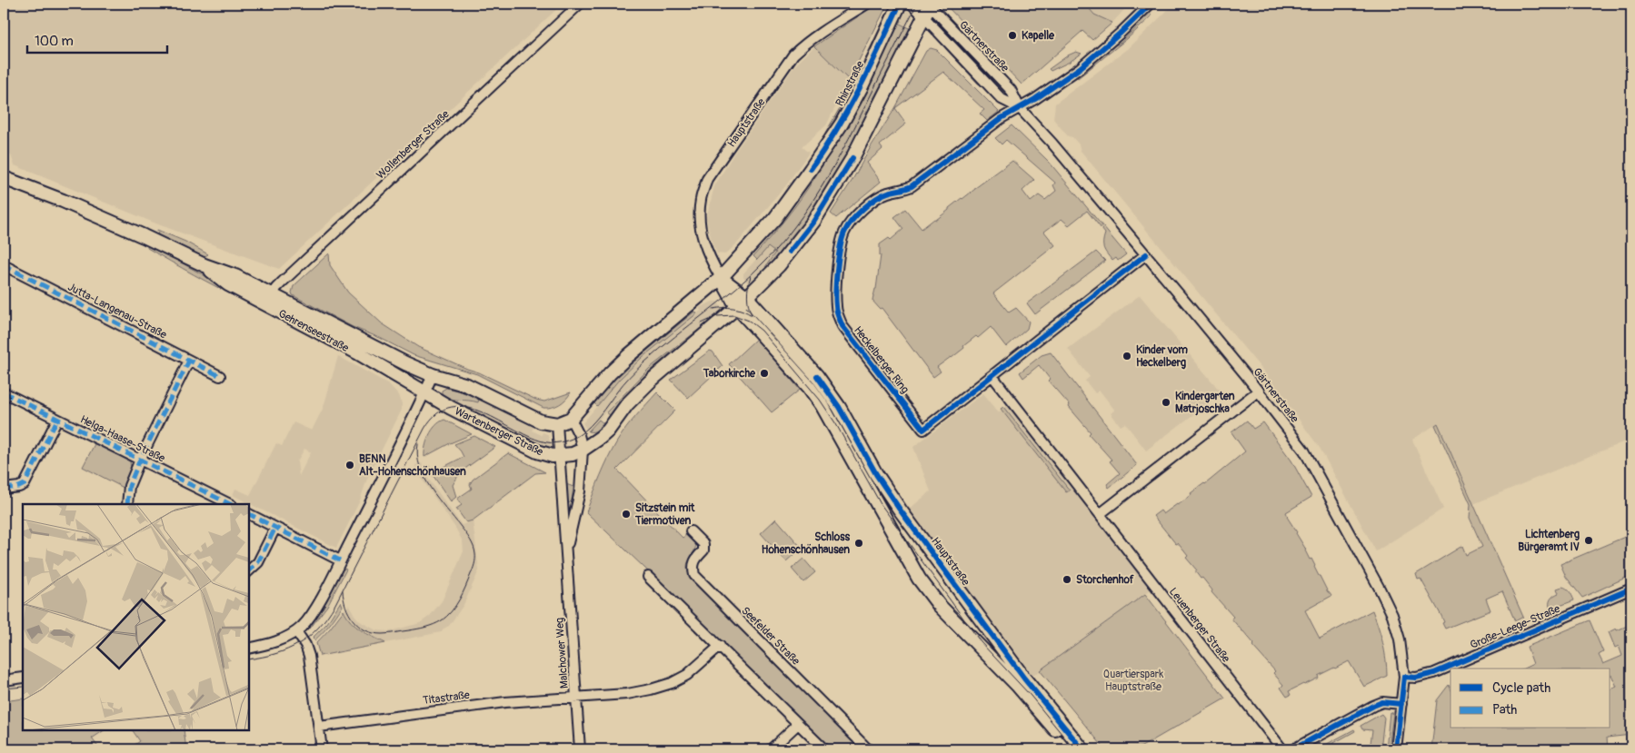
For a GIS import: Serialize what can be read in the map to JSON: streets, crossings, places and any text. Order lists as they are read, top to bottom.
{
  "streets": {
    "main road": [
      "Rhinstraße",
      "Hauptstraße",
      "Gehrenseestraße",
      "Wartenberger Straße"
    ],
    "street": [
      "Gärtnerstraße",
      "Wollenberger Straße",
      "Jutta-Langenau-Straße",
      "Heckelberger Ring",
      "Helga-Haase-Straße",
      "Leuenberger Straße",
      "Große-Leege-Straße",
      "Seefelder Straße",
      "Malchower Weg",
      "Titastraße"
    ]
  },
  "crossings": [
    ["Gärtnerstraße", "Heckelberger Ring"],
    ["Gärtnerstraße", "Große-Leege-Straße"],
    ["Rhinstraße", "Hauptstraße"],
    ["Hauptstraße", "Wartenberger Straße"],
    ["Wollenberger Straße", "Gehrenseestraße"],
    ["Gehrenseestraße", "Wartenberger Straße"],
    ["Heckelberger Ring", "Leuenberger Straße"],
    ["Wartenberger Straße", "Malchower Weg"],
    ["Malchower Weg", "Titastraße"]
  ],
  "parks": ["Quartierspark Hauptstraße"],
  "places": [
    "Kapelle",
    "Kinder vom Heckelberg",
    "Taborkirche",
    "Kindergarten Matrjoschka",
    "BENN Alt-Hohenschönhausen",
    "Sitzstein mit Tiermotiven",
    "Lichtenberg Bürgeramt IV",
    "Schloss Hohenschönhausen",
    "Storchenhof"
  ],
  "legend": ["Cycle path", "Path"],
  "scale_bar": "100 m"
}
